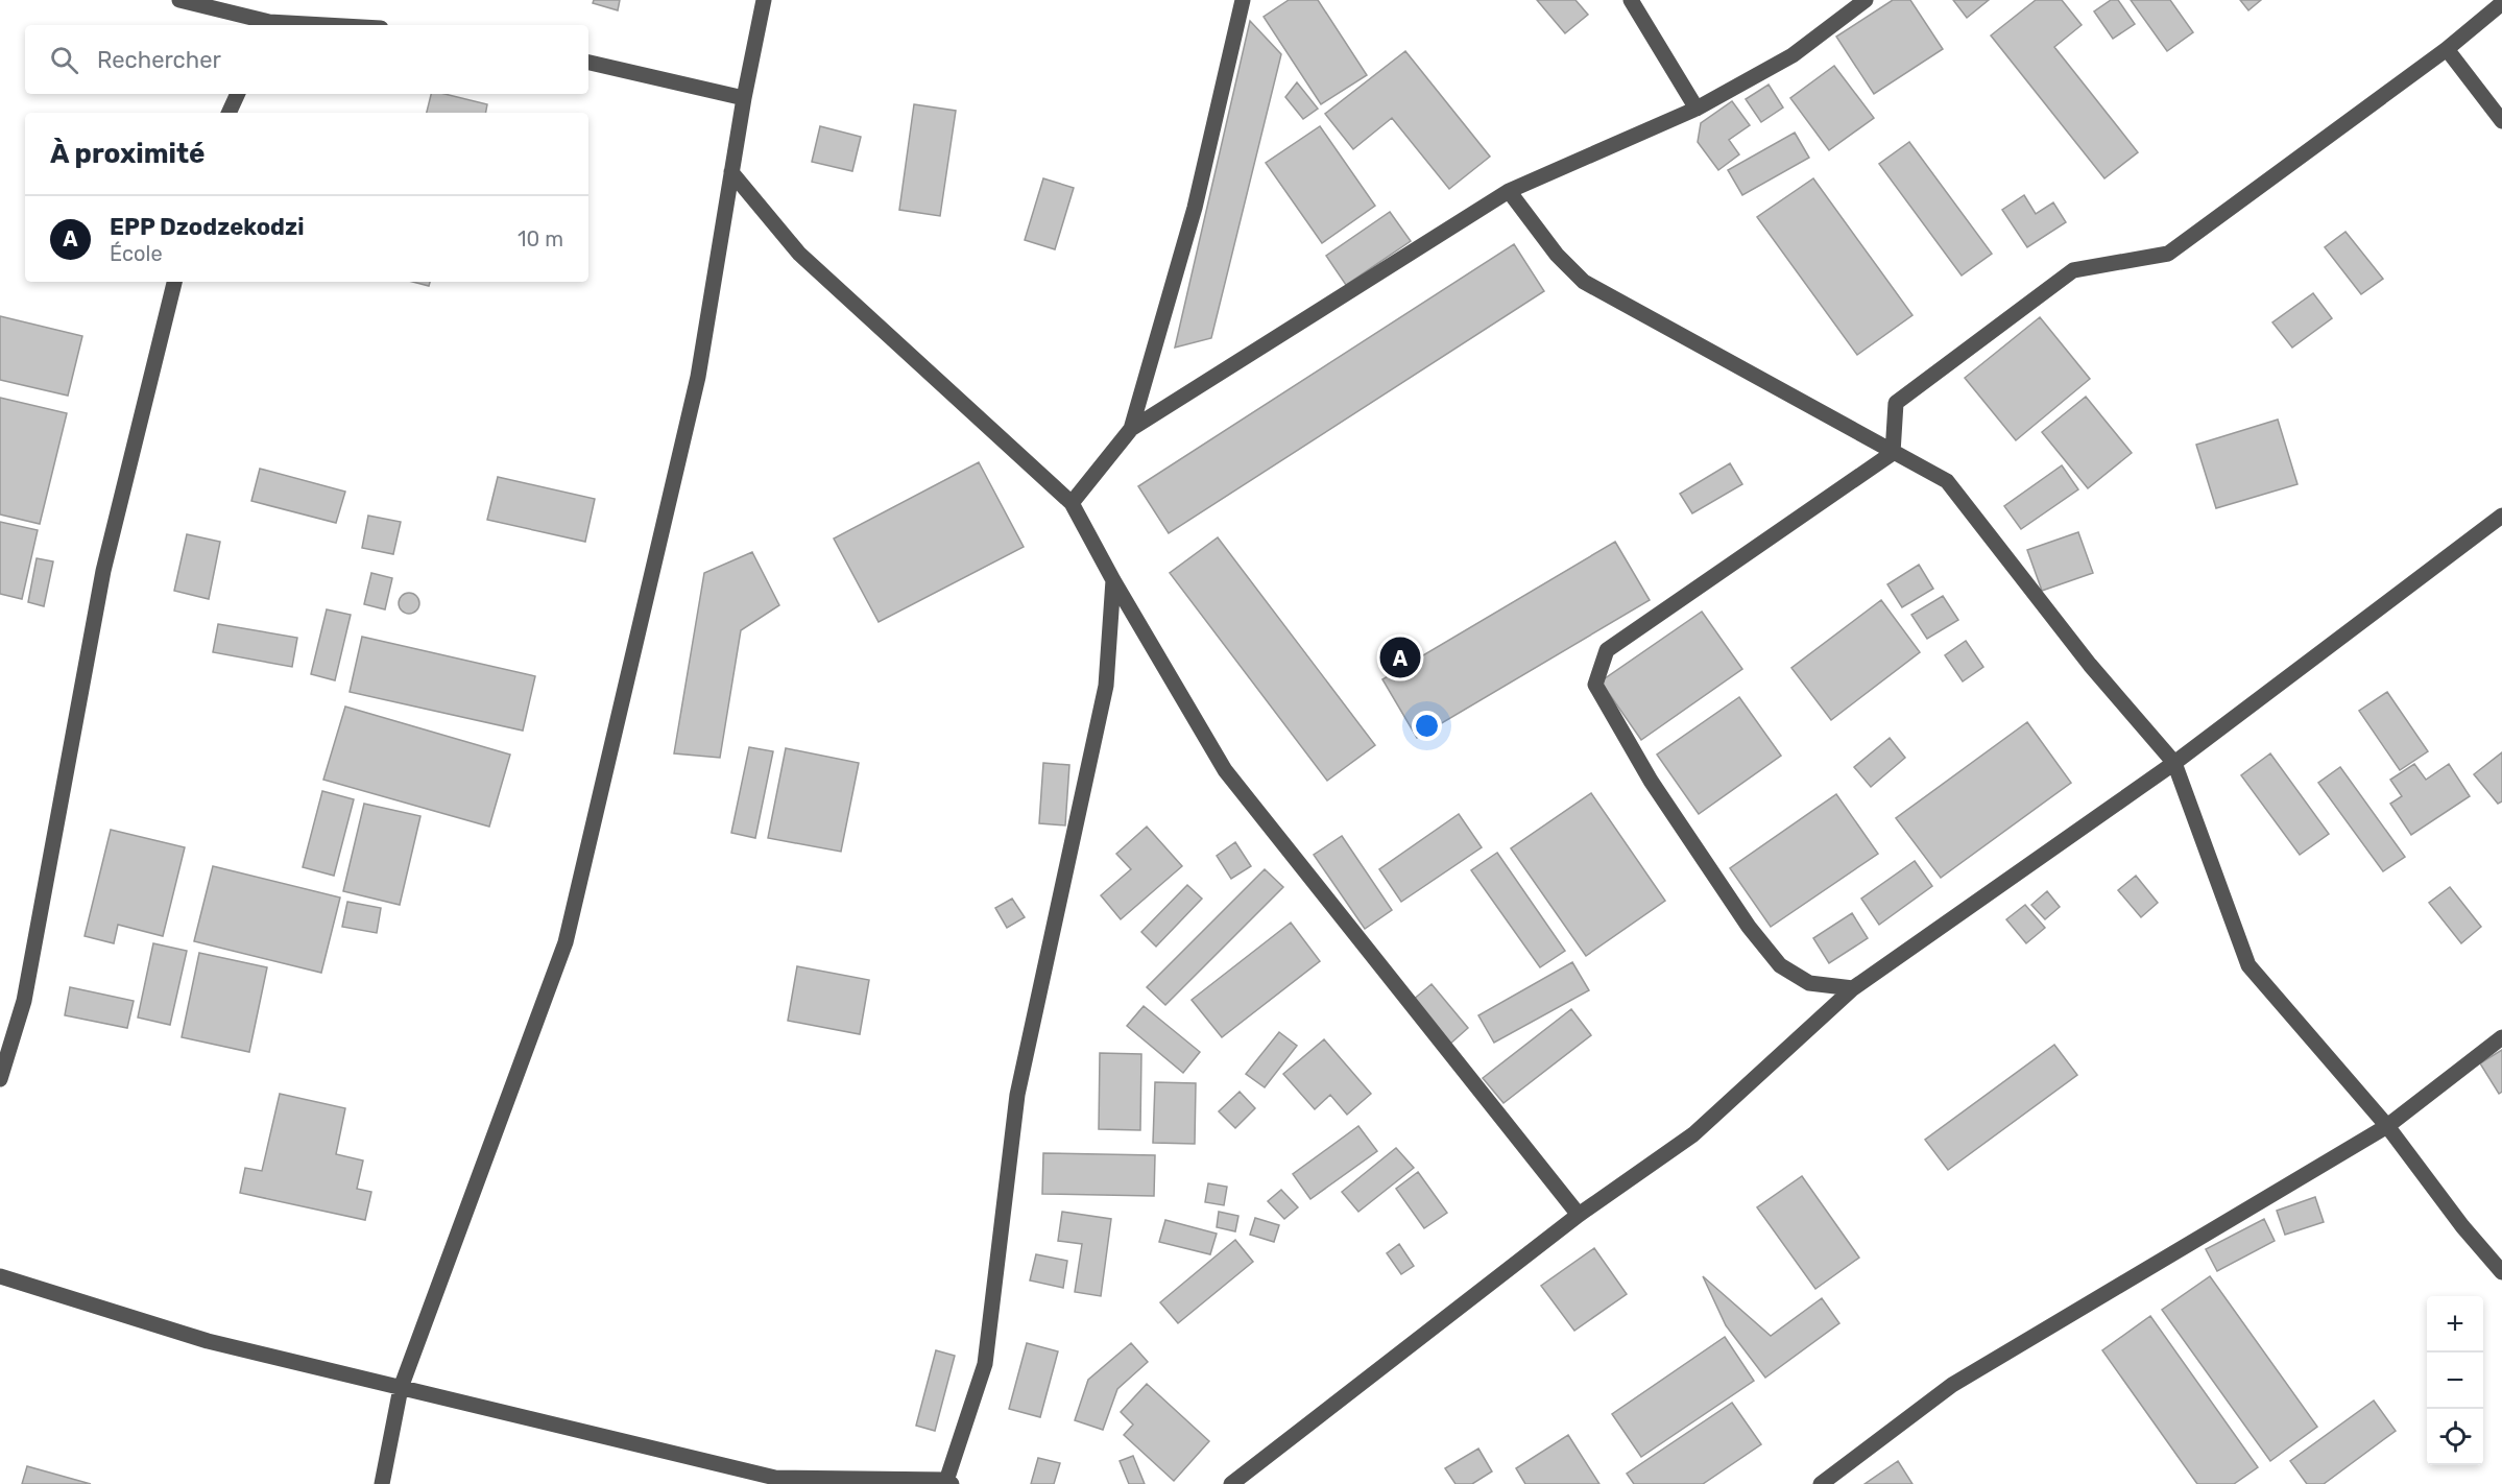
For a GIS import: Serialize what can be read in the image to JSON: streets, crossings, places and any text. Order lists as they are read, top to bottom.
{
  "page": {
    "search": "Rechercher",
    "heading": "À proximité",
    "list": [
      {
        "mark": "A",
        "name": "EPP Dzodzekodzi",
        "note": "École",
        "value": "10 m"
      }
    ],
    "pins": "A",
    "map_buttons": ["+", "−"]
  }
}
